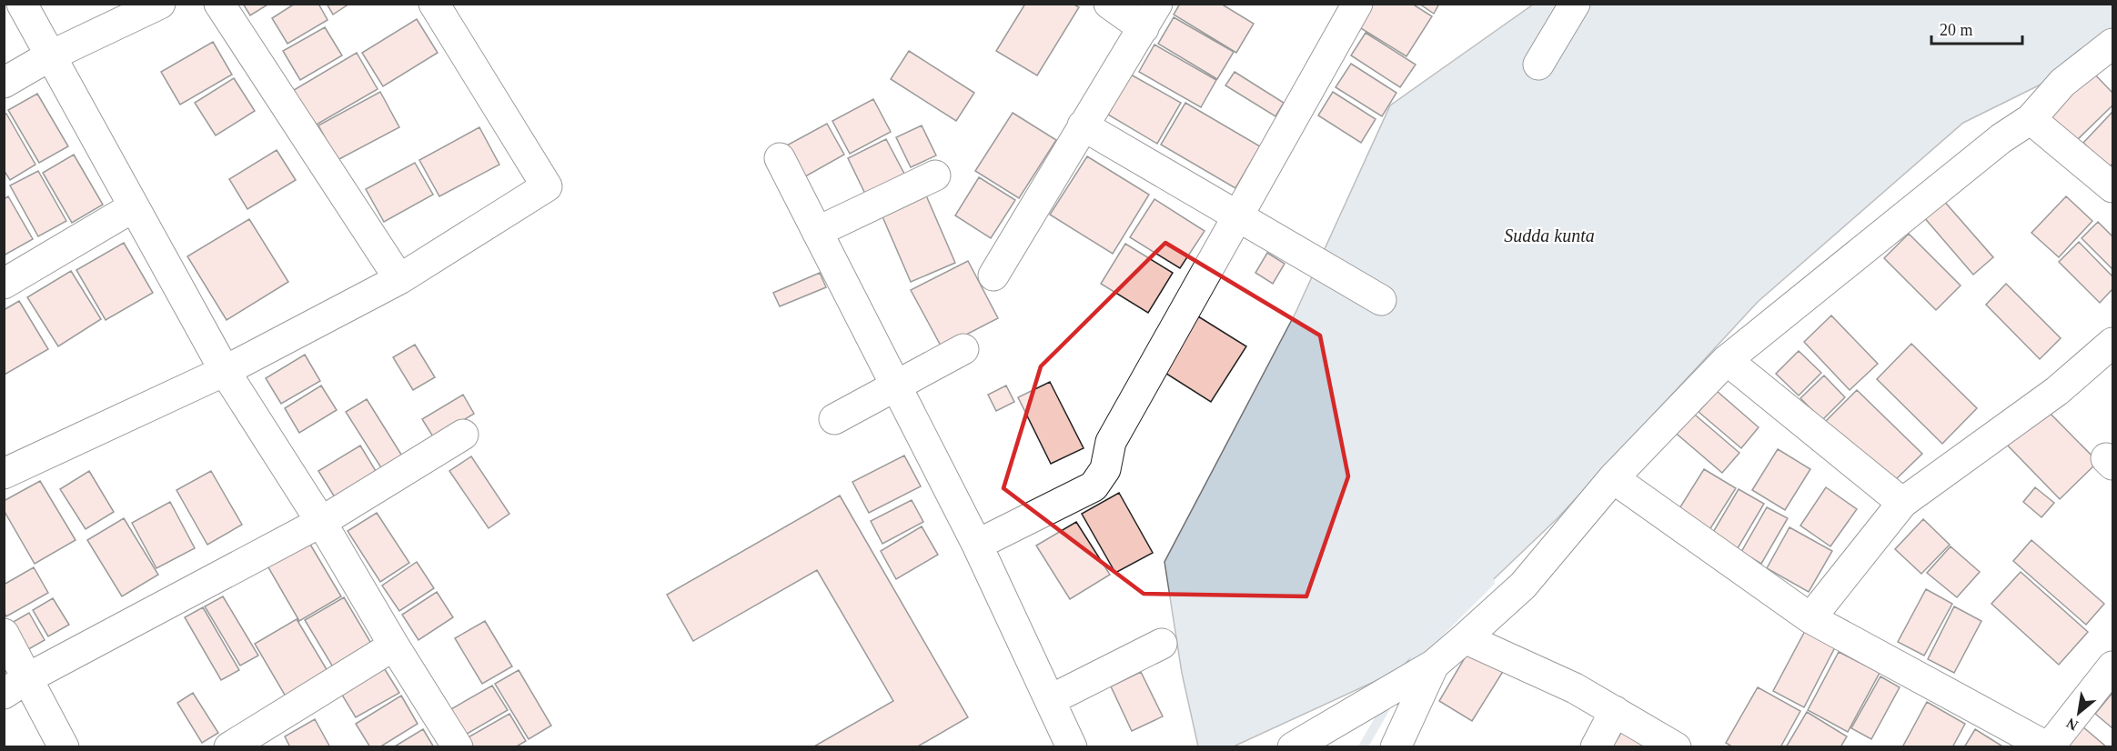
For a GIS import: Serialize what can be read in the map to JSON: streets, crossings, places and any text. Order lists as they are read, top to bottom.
{
  "water": ["Sudda kunta"],
  "scale_bar": "20 m",
  "north": "bottom left"
}
